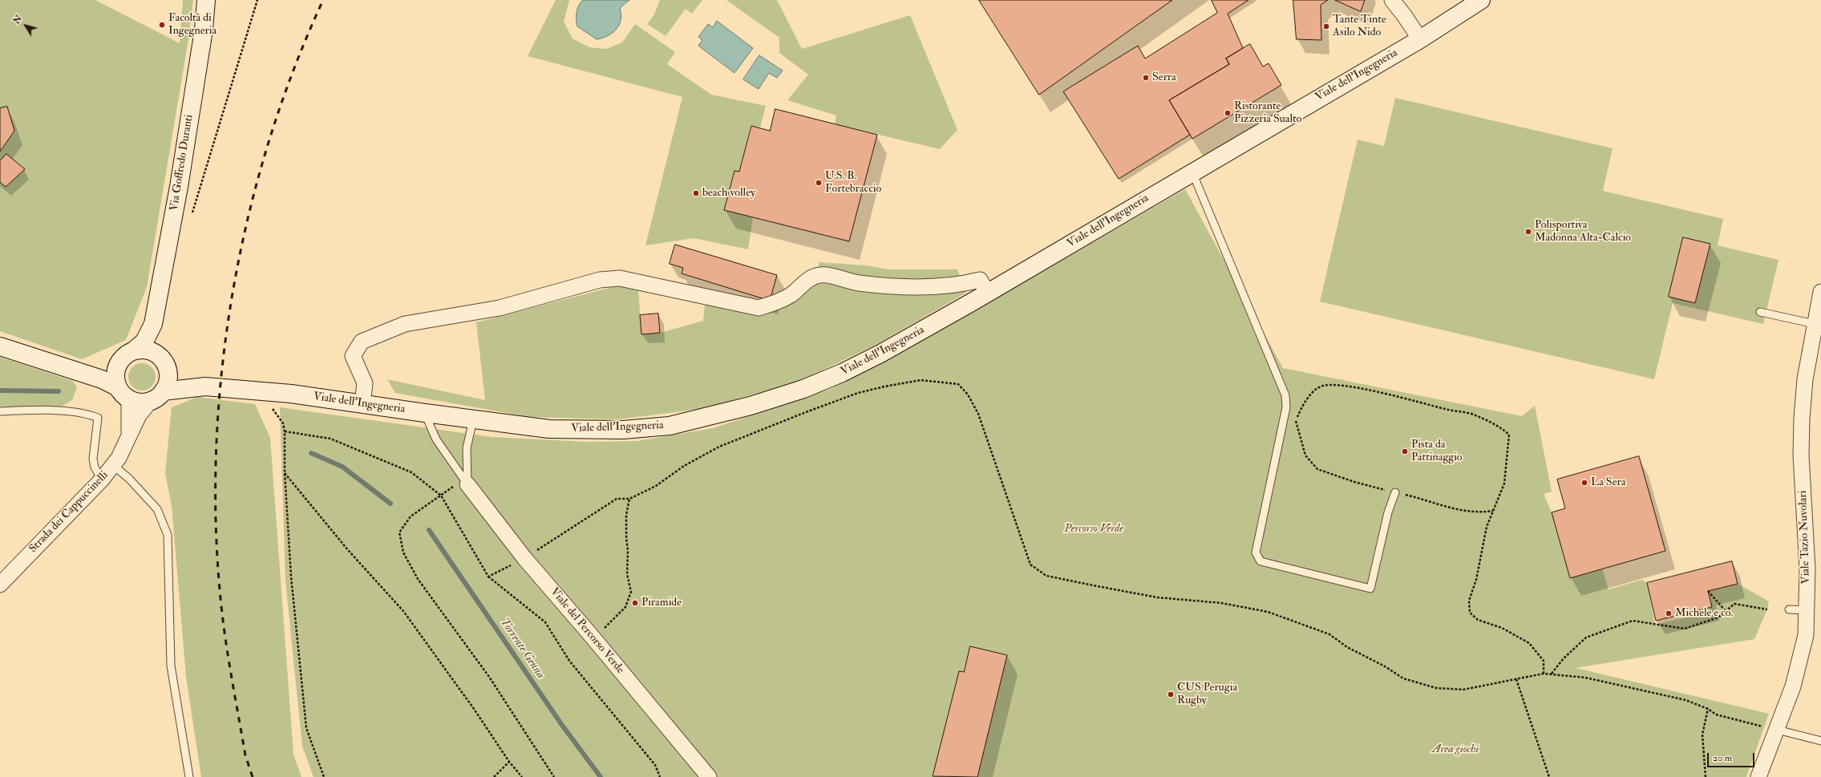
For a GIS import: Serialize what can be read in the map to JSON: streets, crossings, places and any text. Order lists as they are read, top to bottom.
{
  "streets": {
    "street": [
      "Viale dell'Ingegneria",
      "Via Goffredo Duranti",
      "Strada dei Cappuccinelli",
      "Viale Tazio Nuvolari",
      "Viale del Percorso Verde"
    ]
  },
  "crossings": [
    ["Viale dell'Ingegneria", "Via Goffredo Duranti"],
    ["Viale dell'Ingegneria", "Strada dei Cappuccinelli"],
    ["Viale dell'Ingegneria", "Viale del Percorso Verde"],
    ["Via Goffredo Duranti", "Strada dei Cappuccinelli"]
  ],
  "water": ["Torrente Genna"],
  "parks": ["Percorso Verde", "Area giochi"],
  "places": [
    "Facoltà di Ingegneria",
    "Tante Tinte Asilo Nido",
    "Serra",
    "Ristorante Pizzeria Sualto",
    "U.S. B. Fortebraccio",
    "beach volley",
    "Polisportiva Madonna Alta-Calcio",
    "Pista da Pattinaggio",
    "La Sera",
    "Piramide",
    "Michele e co.",
    "CUS Perugia Rugby"
  ],
  "scale_bar": "20 m",
  "north": "top left"
}
